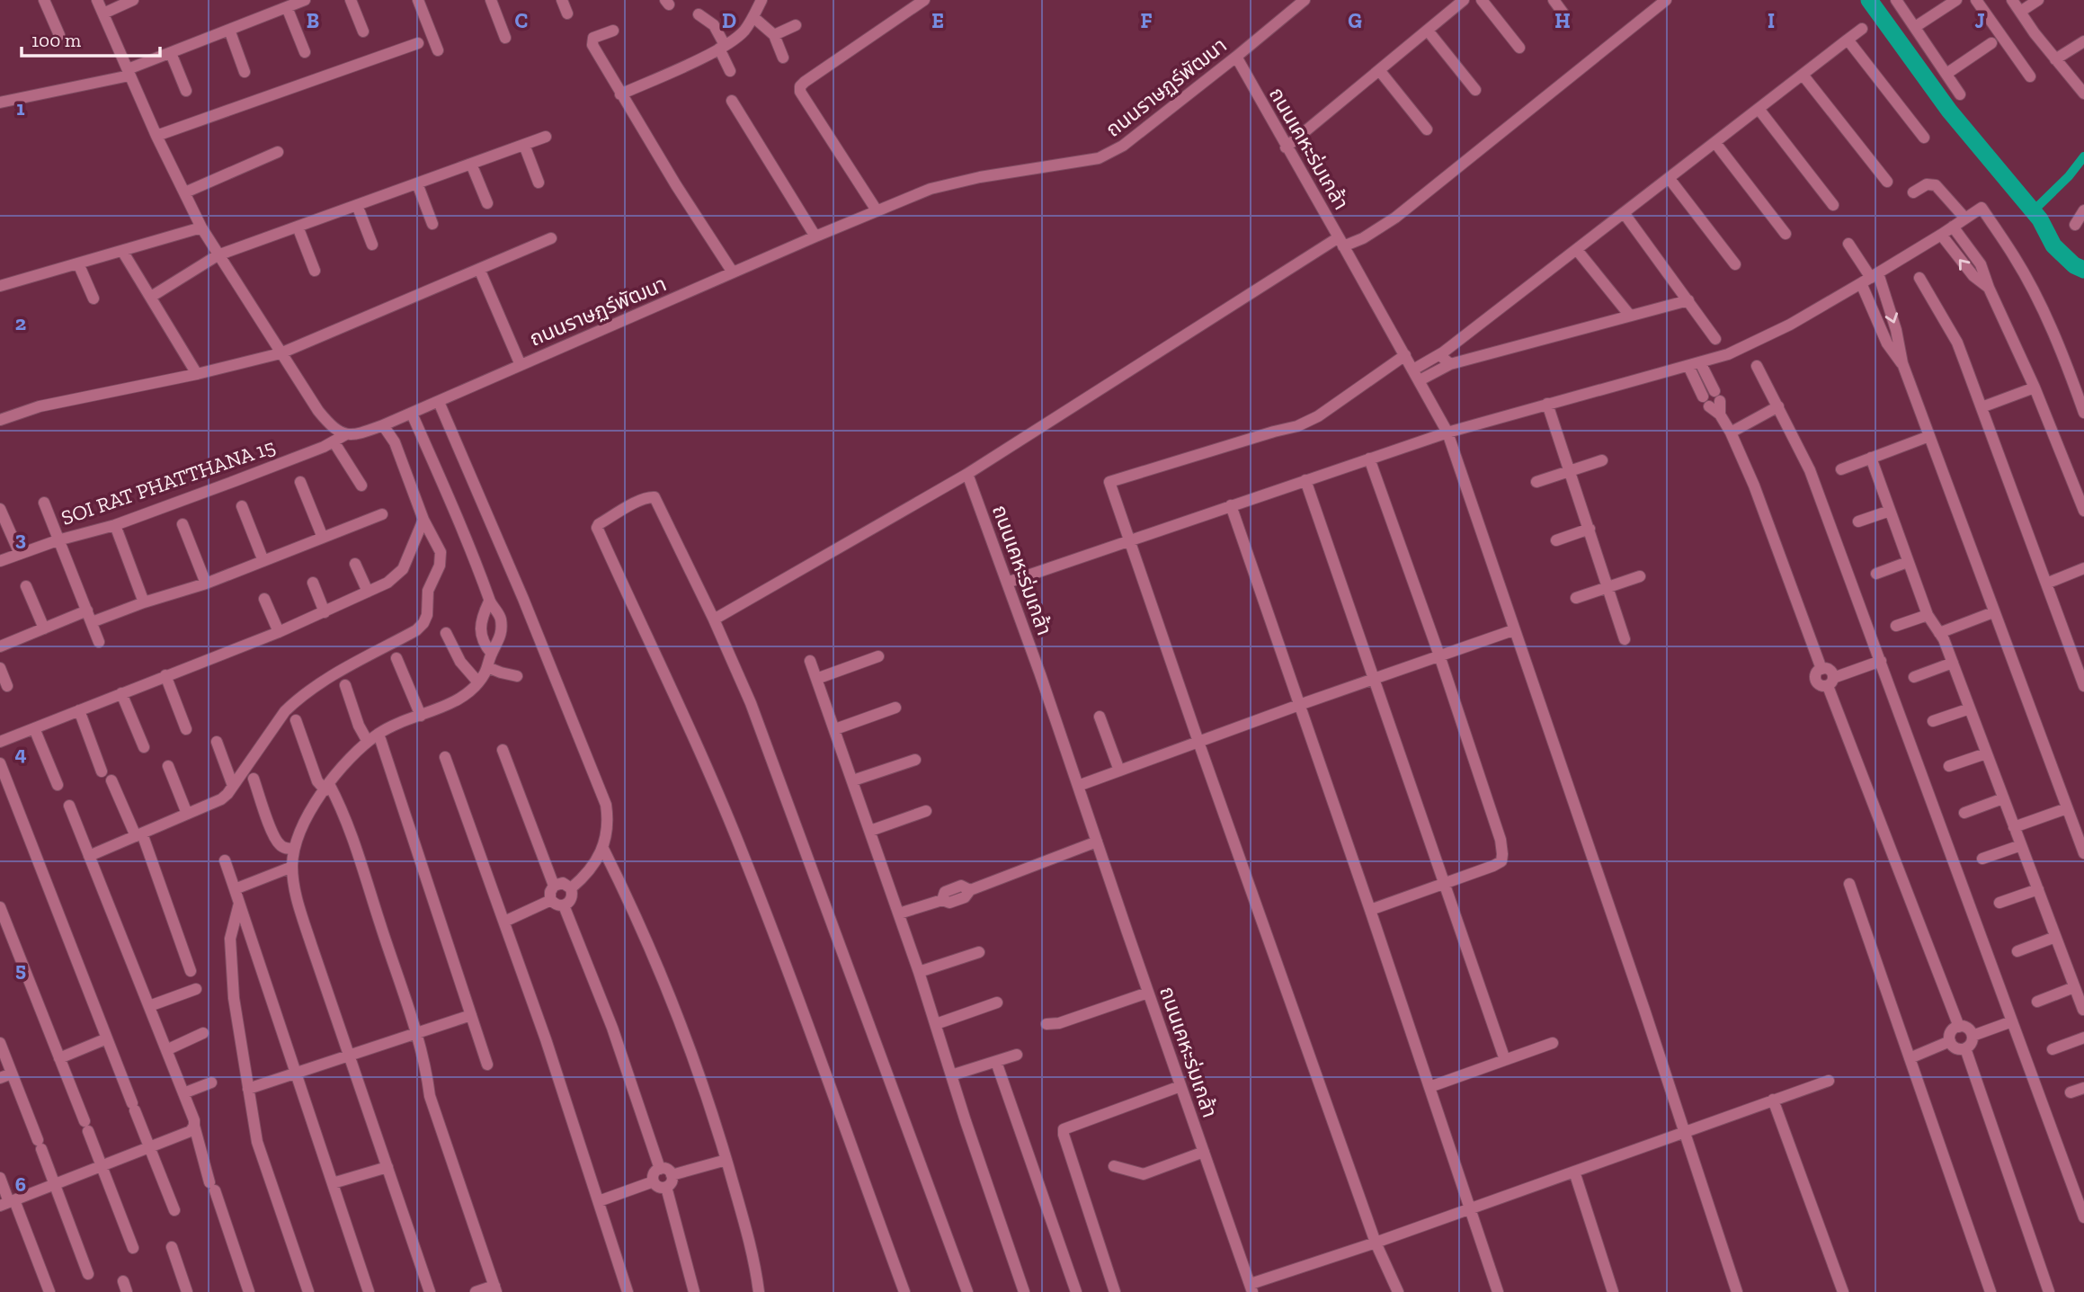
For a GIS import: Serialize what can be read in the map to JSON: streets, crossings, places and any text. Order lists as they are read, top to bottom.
{
  "streets": {
    "street": ["ถนนราษฏร์พัฒนา", "ถนนเคหะร่มเกล้า", "SOI RAT PHATTHANA 15"]
  },
  "crossings": [
    ["ถนนราษฏร์พัฒนา", "ถนนเคหะร่มเกล้า"],
    ["ถนนราษฏร์พัฒนา", "SOI RAT PHATTHANA 15"]
  ],
  "scale_bar": "100 m",
  "grid": {
    "columns": [
      "B",
      "C",
      "D",
      "E",
      "F",
      "G",
      "H",
      "I",
      "J"
    ],
    "rows": [
      "1",
      "2",
      "3",
      "4",
      "5",
      "6"
    ]
  }
}
